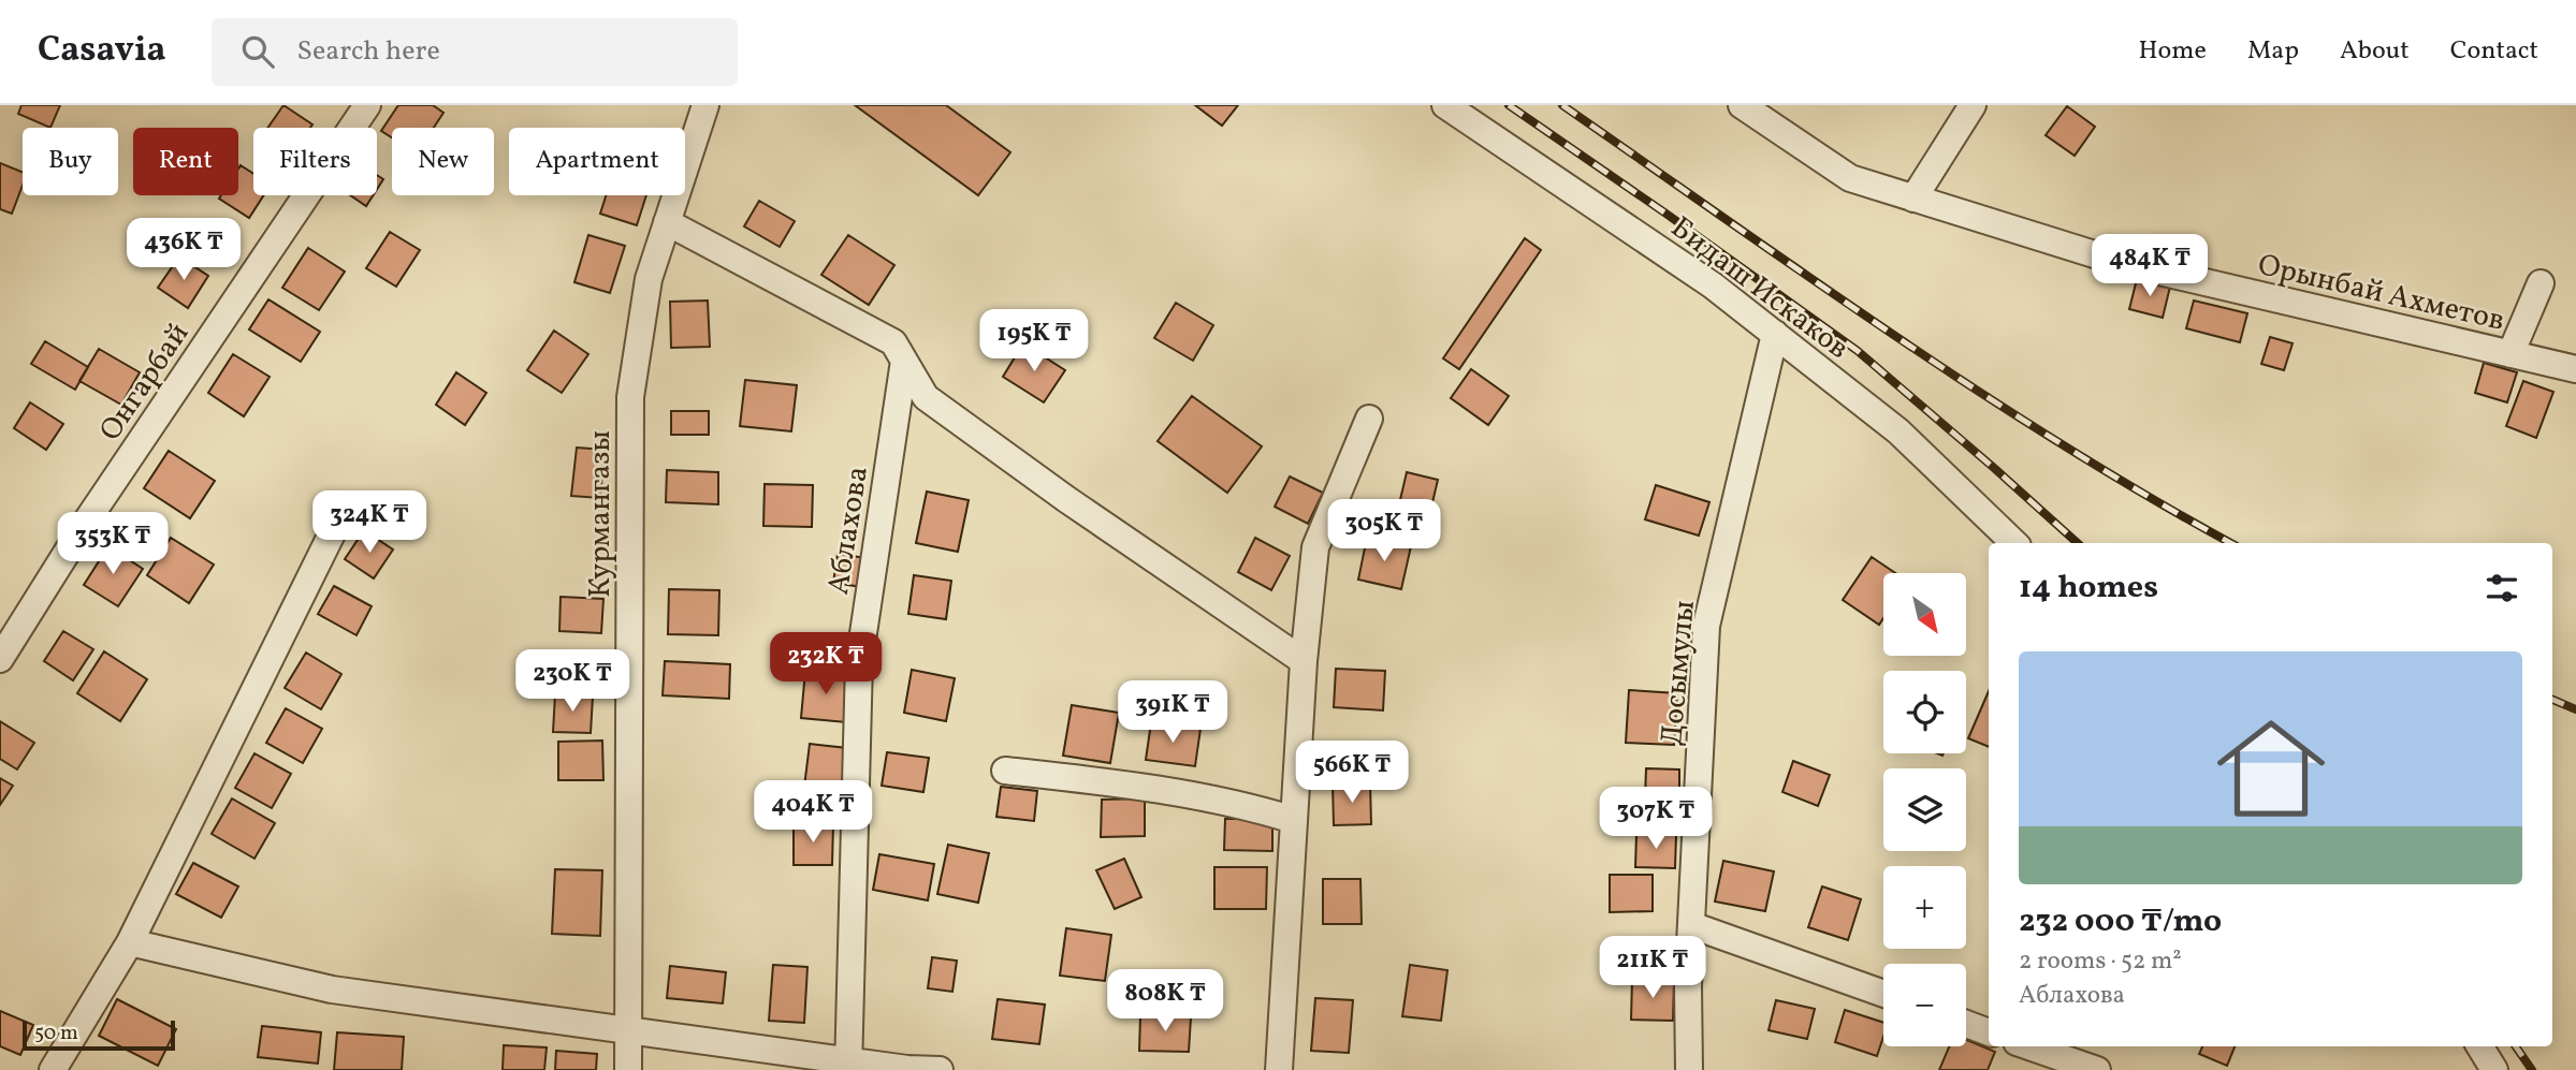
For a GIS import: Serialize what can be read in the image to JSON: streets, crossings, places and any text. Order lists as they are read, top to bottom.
{
  "streets": {
    "street": [
      "Бидаш Искаков",
      "Орынбай Ахметов",
      "Онгарбай",
      "Курмангазы",
      "Аблахова",
      "Досымулы"
    ]
  },
  "crossings": [
    ["Бидаш Искаков", "Досымулы"]
  ],
  "scale_bar": "50 m",
  "north": "bottom right",
  "page": {
    "header": "Casavia",
    "search": "Search here",
    "nav": [
      "Home",
      "Map",
      "About",
      "Contact"
    ],
    "chip": [
      "Buy",
      "Rent",
      "Filters",
      "New",
      "Apartment"
    ],
    "price": [
      "436K ₸",
      "484K ₸",
      "195K ₸",
      "324K ₸",
      "305K ₸",
      "353K ₸",
      "232K ₸",
      "230K ₸",
      "391K ₸",
      "566K ₸",
      "404K ₸",
      "307K ₸",
      "211K ₸",
      "808K ₸"
    ],
    "heading": "14 homes",
    "map_buttons": ["+", "−"],
    "list": [
      {
        "name": "232 000 ₸/mo",
        "note": "2 rooms · 52 m² · Аблахова"
      }
    ],
    "scale": "50 m"
  }
}
